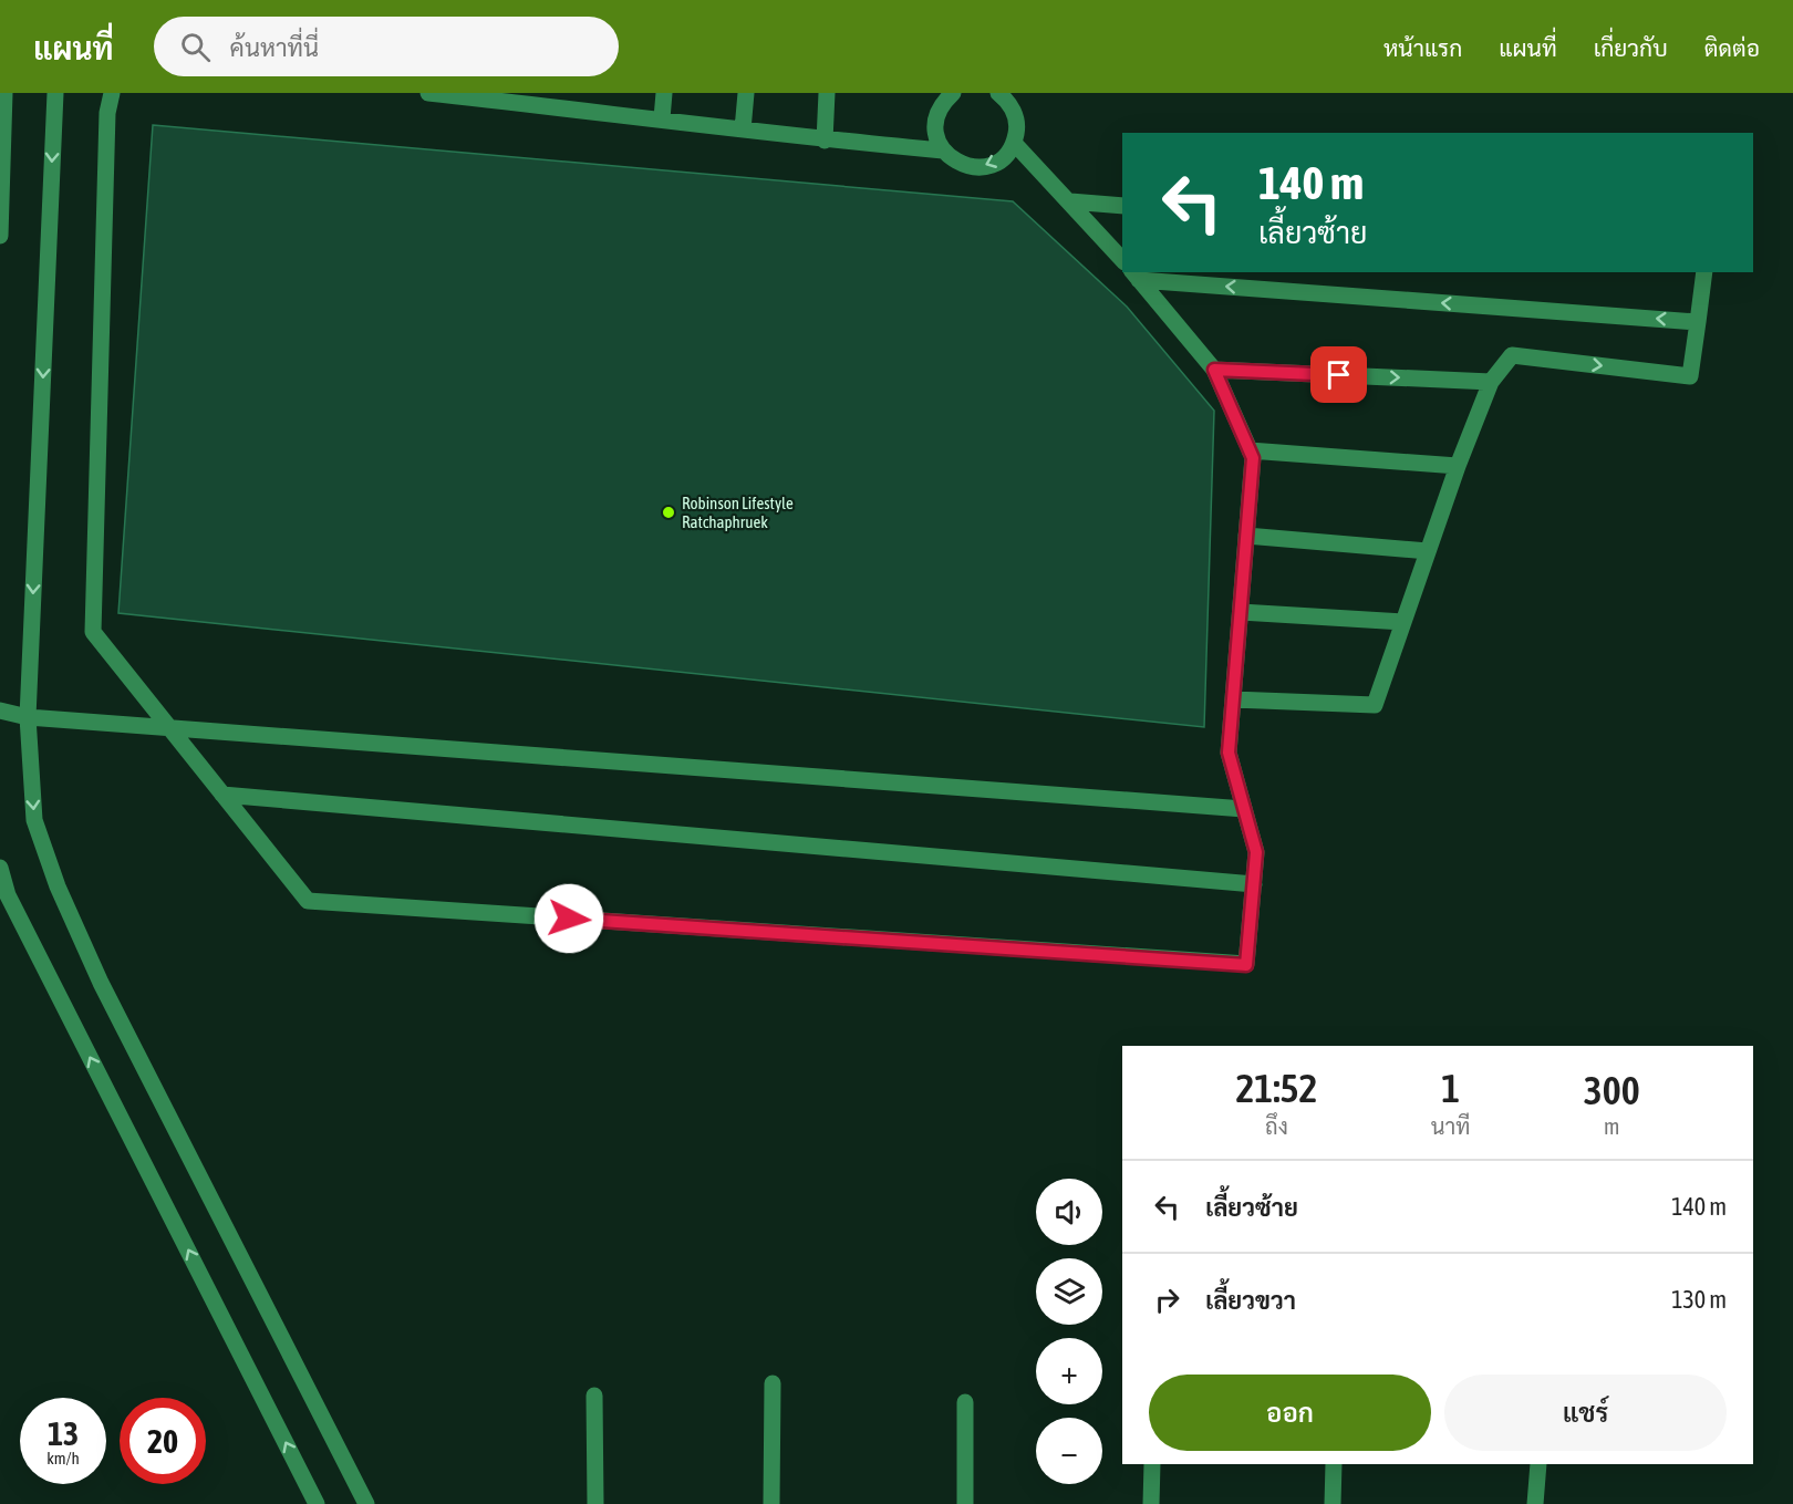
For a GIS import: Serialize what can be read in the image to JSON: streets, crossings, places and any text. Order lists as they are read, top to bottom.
{
  "places": ["Robinson Lifestyle Ratchaphruek"],
  "page": {
    "header": "แผนที่",
    "search": "ค้นหาที่นี่",
    "nav": [
      "หน้าแรก",
      "แผนที่",
      "เกี่ยวกับ",
      "ติดต่อ"
    ],
    "turn": ["140 m", "เลี้ยวซ้าย"],
    "eta": [
      "21:52",
      "ถึง",
      "1",
      "นาที",
      "300",
      "m"
    ],
    "list": [
      {
        "name": "เลี้ยวซ้าย",
        "value": "140 m"
      },
      {
        "name": "เลี้ยวขวา",
        "value": "130 m"
      }
    ],
    "map_buttons": ["+", "−"],
    "buttons": ["ออก", "แชร์"],
    "speed": "13 km/h",
    "limit": "20"
  }
}
